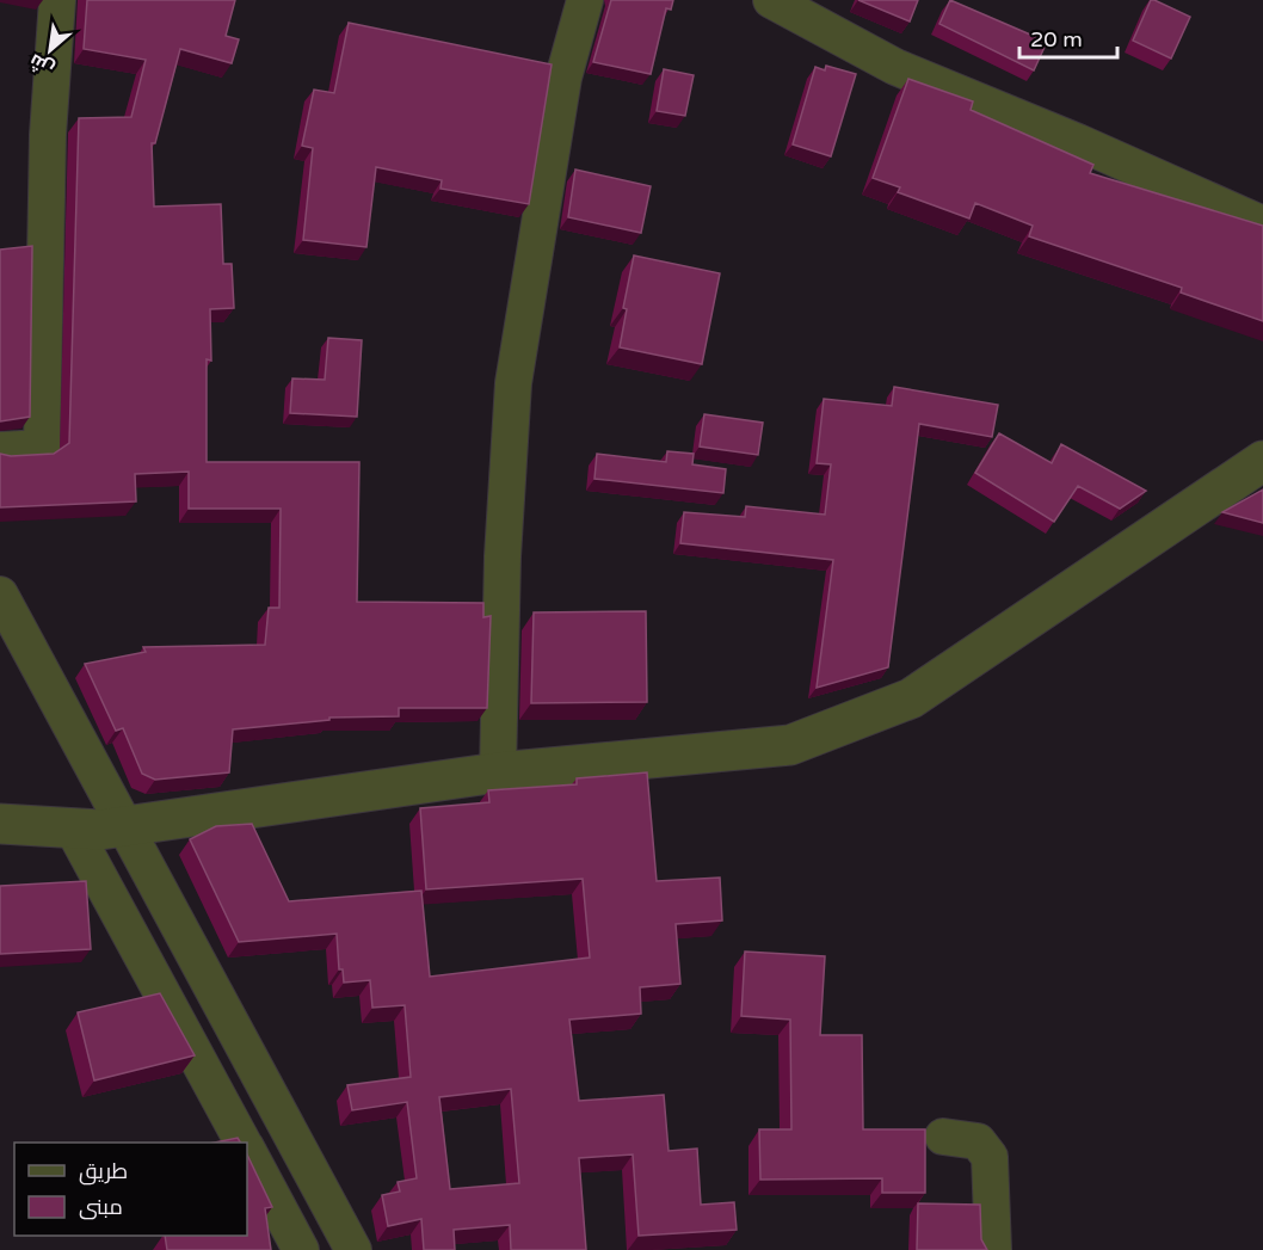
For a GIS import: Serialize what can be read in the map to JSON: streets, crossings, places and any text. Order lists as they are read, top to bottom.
{
  "legend": ["طريق", "مبنى"],
  "scale_bar": "20 m",
  "north": "bottom left"
}
